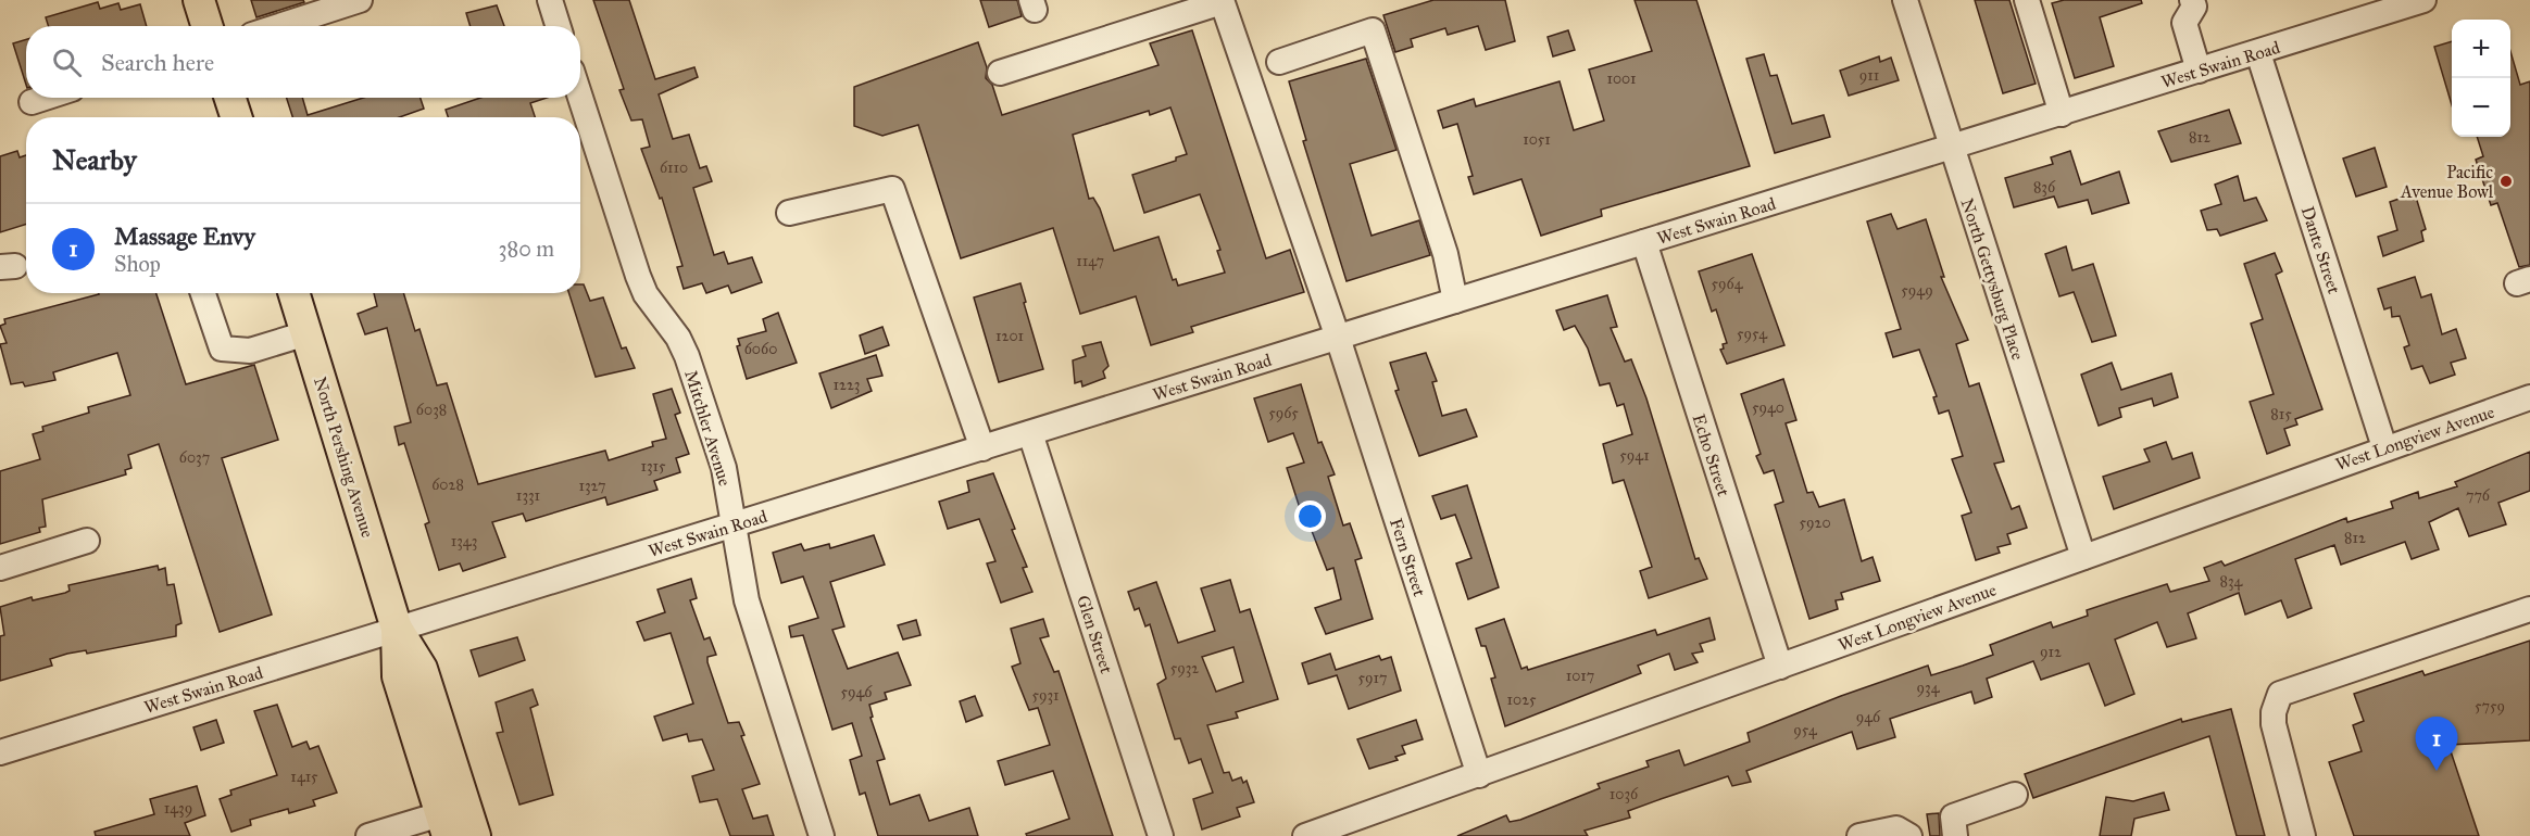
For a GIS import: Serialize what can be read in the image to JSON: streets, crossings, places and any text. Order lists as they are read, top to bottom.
{
  "streets": {
    "main road": ["North Pershing Avenue"],
    "street": [
      "West Swain Road",
      "Dante Street",
      "North Gettysburg Place",
      "Mitchler Avenue",
      "West Longview Avenue",
      "Echo Street",
      "Fern Street",
      "Glen Street"
    ]
  },
  "crossings": [
    ["West Swain Road", "Dante Street"],
    ["West Swain Road", "North Gettysburg Place"],
    ["West Swain Road", "Mitchler Avenue"],
    ["West Swain Road", "Echo Street"],
    ["West Swain Road", "North Pershing Avenue"],
    ["West Swain Road", "Fern Street"],
    ["West Swain Road", "Glen Street"],
    ["Dante Street", "West Longview Avenue"],
    ["North Gettysburg Place", "West Longview Avenue"],
    ["West Longview Avenue", "Echo Street"],
    ["West Longview Avenue", "Fern Street"]
  ],
  "places": ["Pacific Avenue Bowl"],
  "house_numbers": [
    "911",
    "1001",
    "812",
    "1051",
    "6110",
    "836",
    "1147",
    "5964",
    "5949",
    "5954",
    "1201",
    "6060",
    "1223",
    "5940",
    "6038",
    "5965",
    "815",
    "5941",
    "6037",
    "1315",
    "6028",
    "1327",
    "1331",
    "776",
    "5920",
    "812",
    "1343",
    "834",
    "912",
    "5932",
    "1017",
    "5917",
    "934",
    "5946",
    "5931",
    "1025",
    "5759",
    "946",
    "954",
    "1415",
    "1036",
    "1439"
  ],
  "page": {
    "map_buttons": ["+", "−"],
    "search": "Search here",
    "heading": "Nearby",
    "list": [
      {
        "mark": "1",
        "name": "Massage Envy",
        "note": "Shop",
        "value": "380 m"
      }
    ],
    "pins": "1"
  }
}
